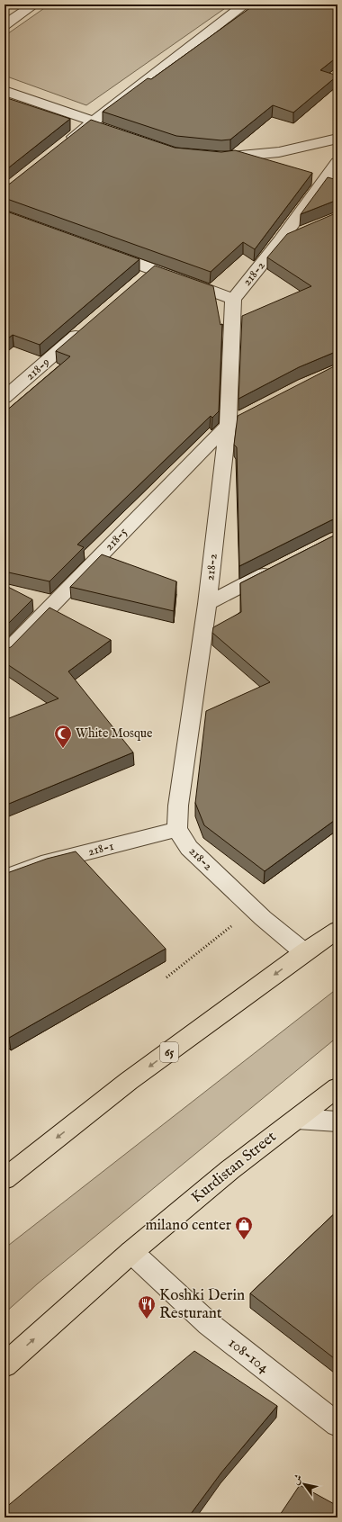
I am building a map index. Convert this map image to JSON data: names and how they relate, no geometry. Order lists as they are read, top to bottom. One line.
{"streets":{"highway":["65","Kurdistan Street"],"street":["218-2","218-9","218-5","218-1","108-104"]},"crossings":[["218-2","218-5"],["218-2","218-1"],["218-2","65"],["Kurdistan Street","108-104"]],"one_way":["Kurdistan Street"],"places":{"mosque":["White Mosque"],"shop":["milano center"],"restaurant":["Koshki Derin Resturant"]},"north":"top left"}
